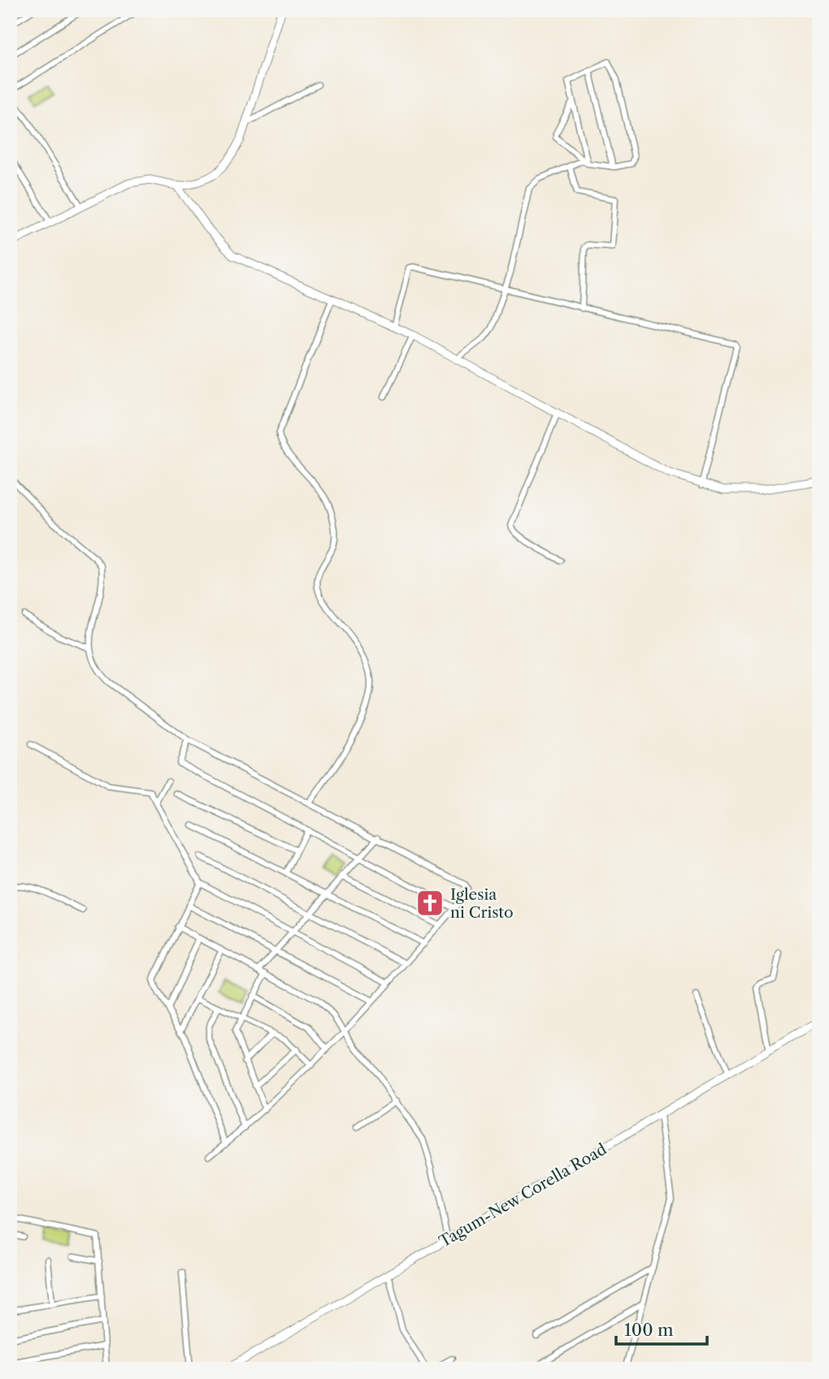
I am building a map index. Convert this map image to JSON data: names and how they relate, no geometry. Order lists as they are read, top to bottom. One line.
{"streets":{"street":["Tagum-New Corella Road"]},"places":{"church":["Iglesia ni Cristo"]},"scale_bar":"100 m"}
